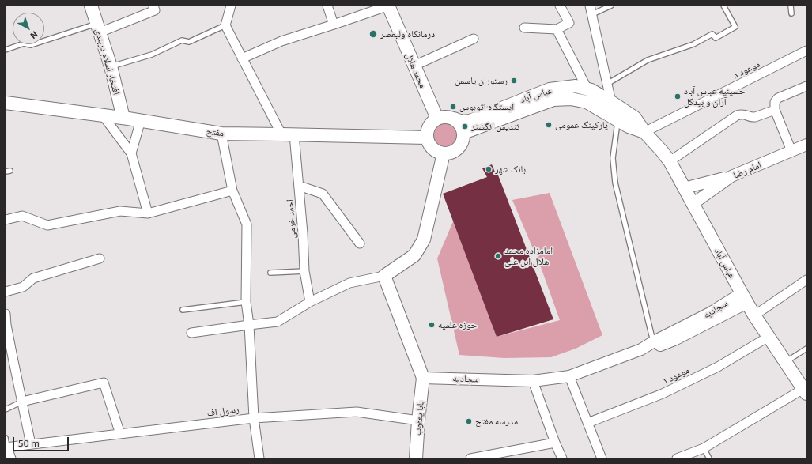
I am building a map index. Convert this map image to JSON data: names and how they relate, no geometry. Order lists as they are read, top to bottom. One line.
{"streets":{"main road":["افتخار اسلام دربندی","محمد هلال","عباس آباد","مفتح","بابا یعقوب"],"street":["موعود ۸","امام رضا","احمد خرمی","سجادیه","موعود ۱","رسول اف"]},"crossings":[["افتخار اسلام دربندی","مفتح"],["موعود ۸","عباس آباد"],["محمد هلال","عباس آباد"],["محمد هلال","مفتح"],["عباس آباد","مفتح"],["عباس آباد","امام رضا"],["عباس آباد","سجادیه"],["عباس آباد","موعود ۱"],["مفتح","احمد خرمی"],["سجادیه","بابا یعقوب"],["رسول اف","بابا یعقوب"]],"places":["درمانگاه ولیعصر","رستوران یاسمن","حسینیه عباس آباد آران و بیدگل","ایستگاه اتوبوس","پارکینگ عمومی","تندیس انگشتر","بانک شهر","امامزاده محمد هلال ابن علی","حوزه علمیه","مدرسه مفتح"],"scale_bar":"50 m","north":"bottom right"}
